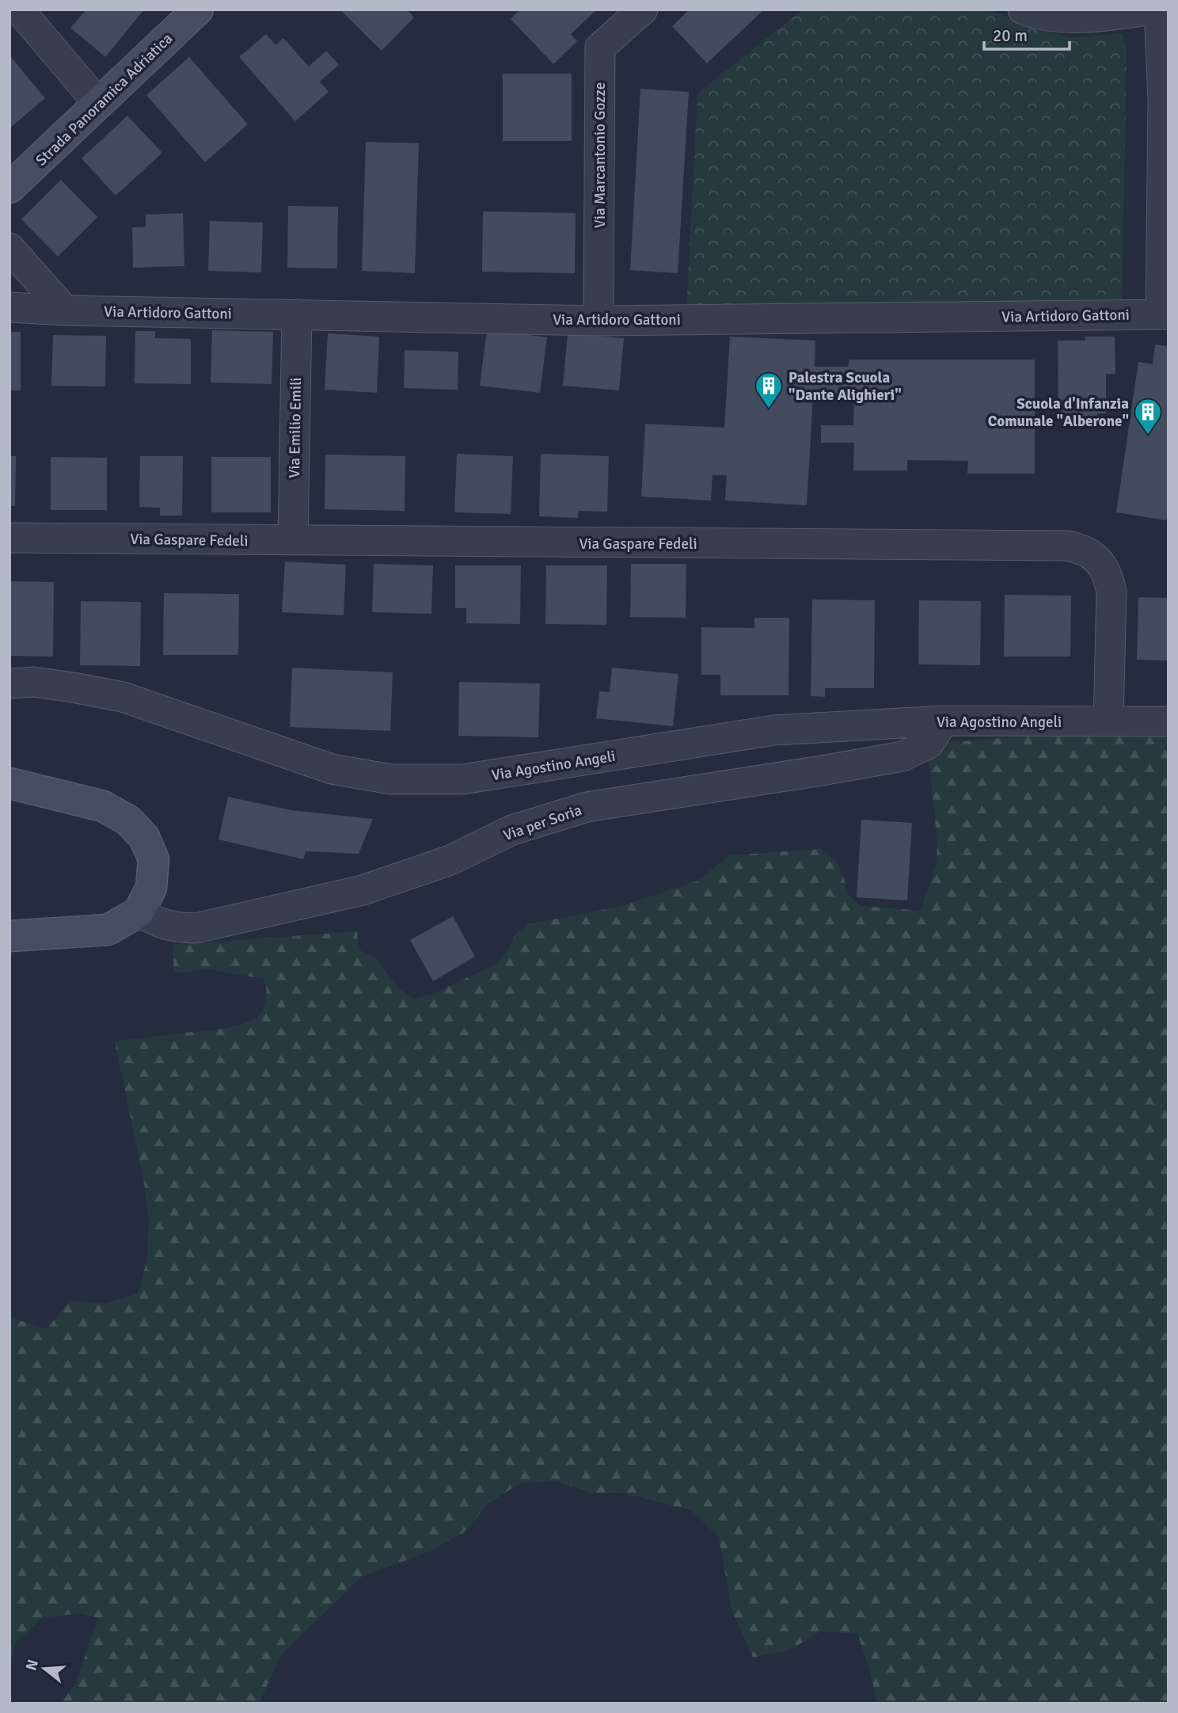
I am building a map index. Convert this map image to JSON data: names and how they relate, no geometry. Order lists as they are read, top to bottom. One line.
{"streets":{"street":["Strada Panoramica Adriatica","Via Marcantonio Gozze","Via Artidoro Gattoni","Via Emilio Emili","Via Gaspare Fedeli","Via Agostino Angeli","Via per Soria"]},"crossings":[["Via Marcantonio Gozze","Via Artidoro Gattoni"],["Via Artidoro Gattoni","Via Emilio Emili"],["Via Emilio Emili","Via Gaspare Fedeli"],["Via Gaspare Fedeli","Via Agostino Angeli"],["Via Agostino Angeli","Via per Soria"]],"places":{"building":["Palestra Scuola \"Dante Alighieri\"","Scuola d'Infanzia Comunale \"Alberone\""]},"scale_bar":"20 m","north":"left"}
